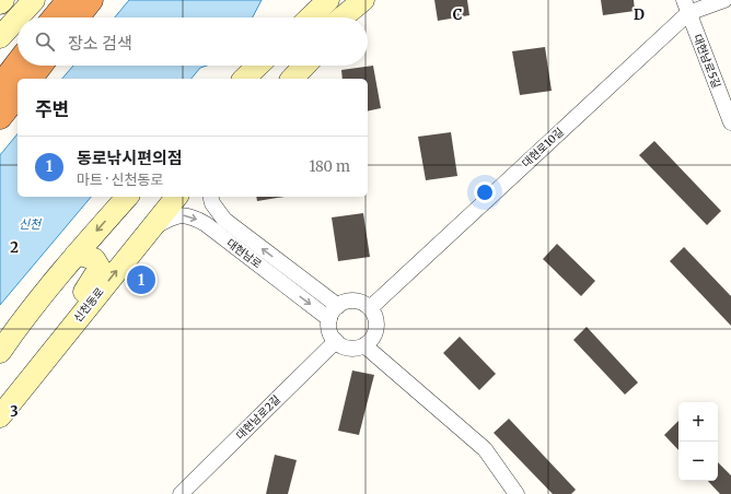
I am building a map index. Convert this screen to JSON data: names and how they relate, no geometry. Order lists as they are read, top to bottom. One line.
{"streets":{"main road":["신천동로"],"street":["대현남로5길","대현로10길","대현남로","대현남로2길"]},"crossings":[["대현남로5길","대현로10길"],["대현로10길","대현남로"],["대현로10길","대현남로2길"],["대현남로","신천동로"],["대현남로","대현남로2길"]],"water":["신천"],"page":{"search":"장소 검색","heading":"주변","list":[{"mark":"1","name":"동로낚시편의점","note":"마트 · 신천동로","value":"180 m"}],"pins":"1","map_buttons":["+","−"]},"grid":{"columns":["C","D"],"rows":["2","3"]}}
